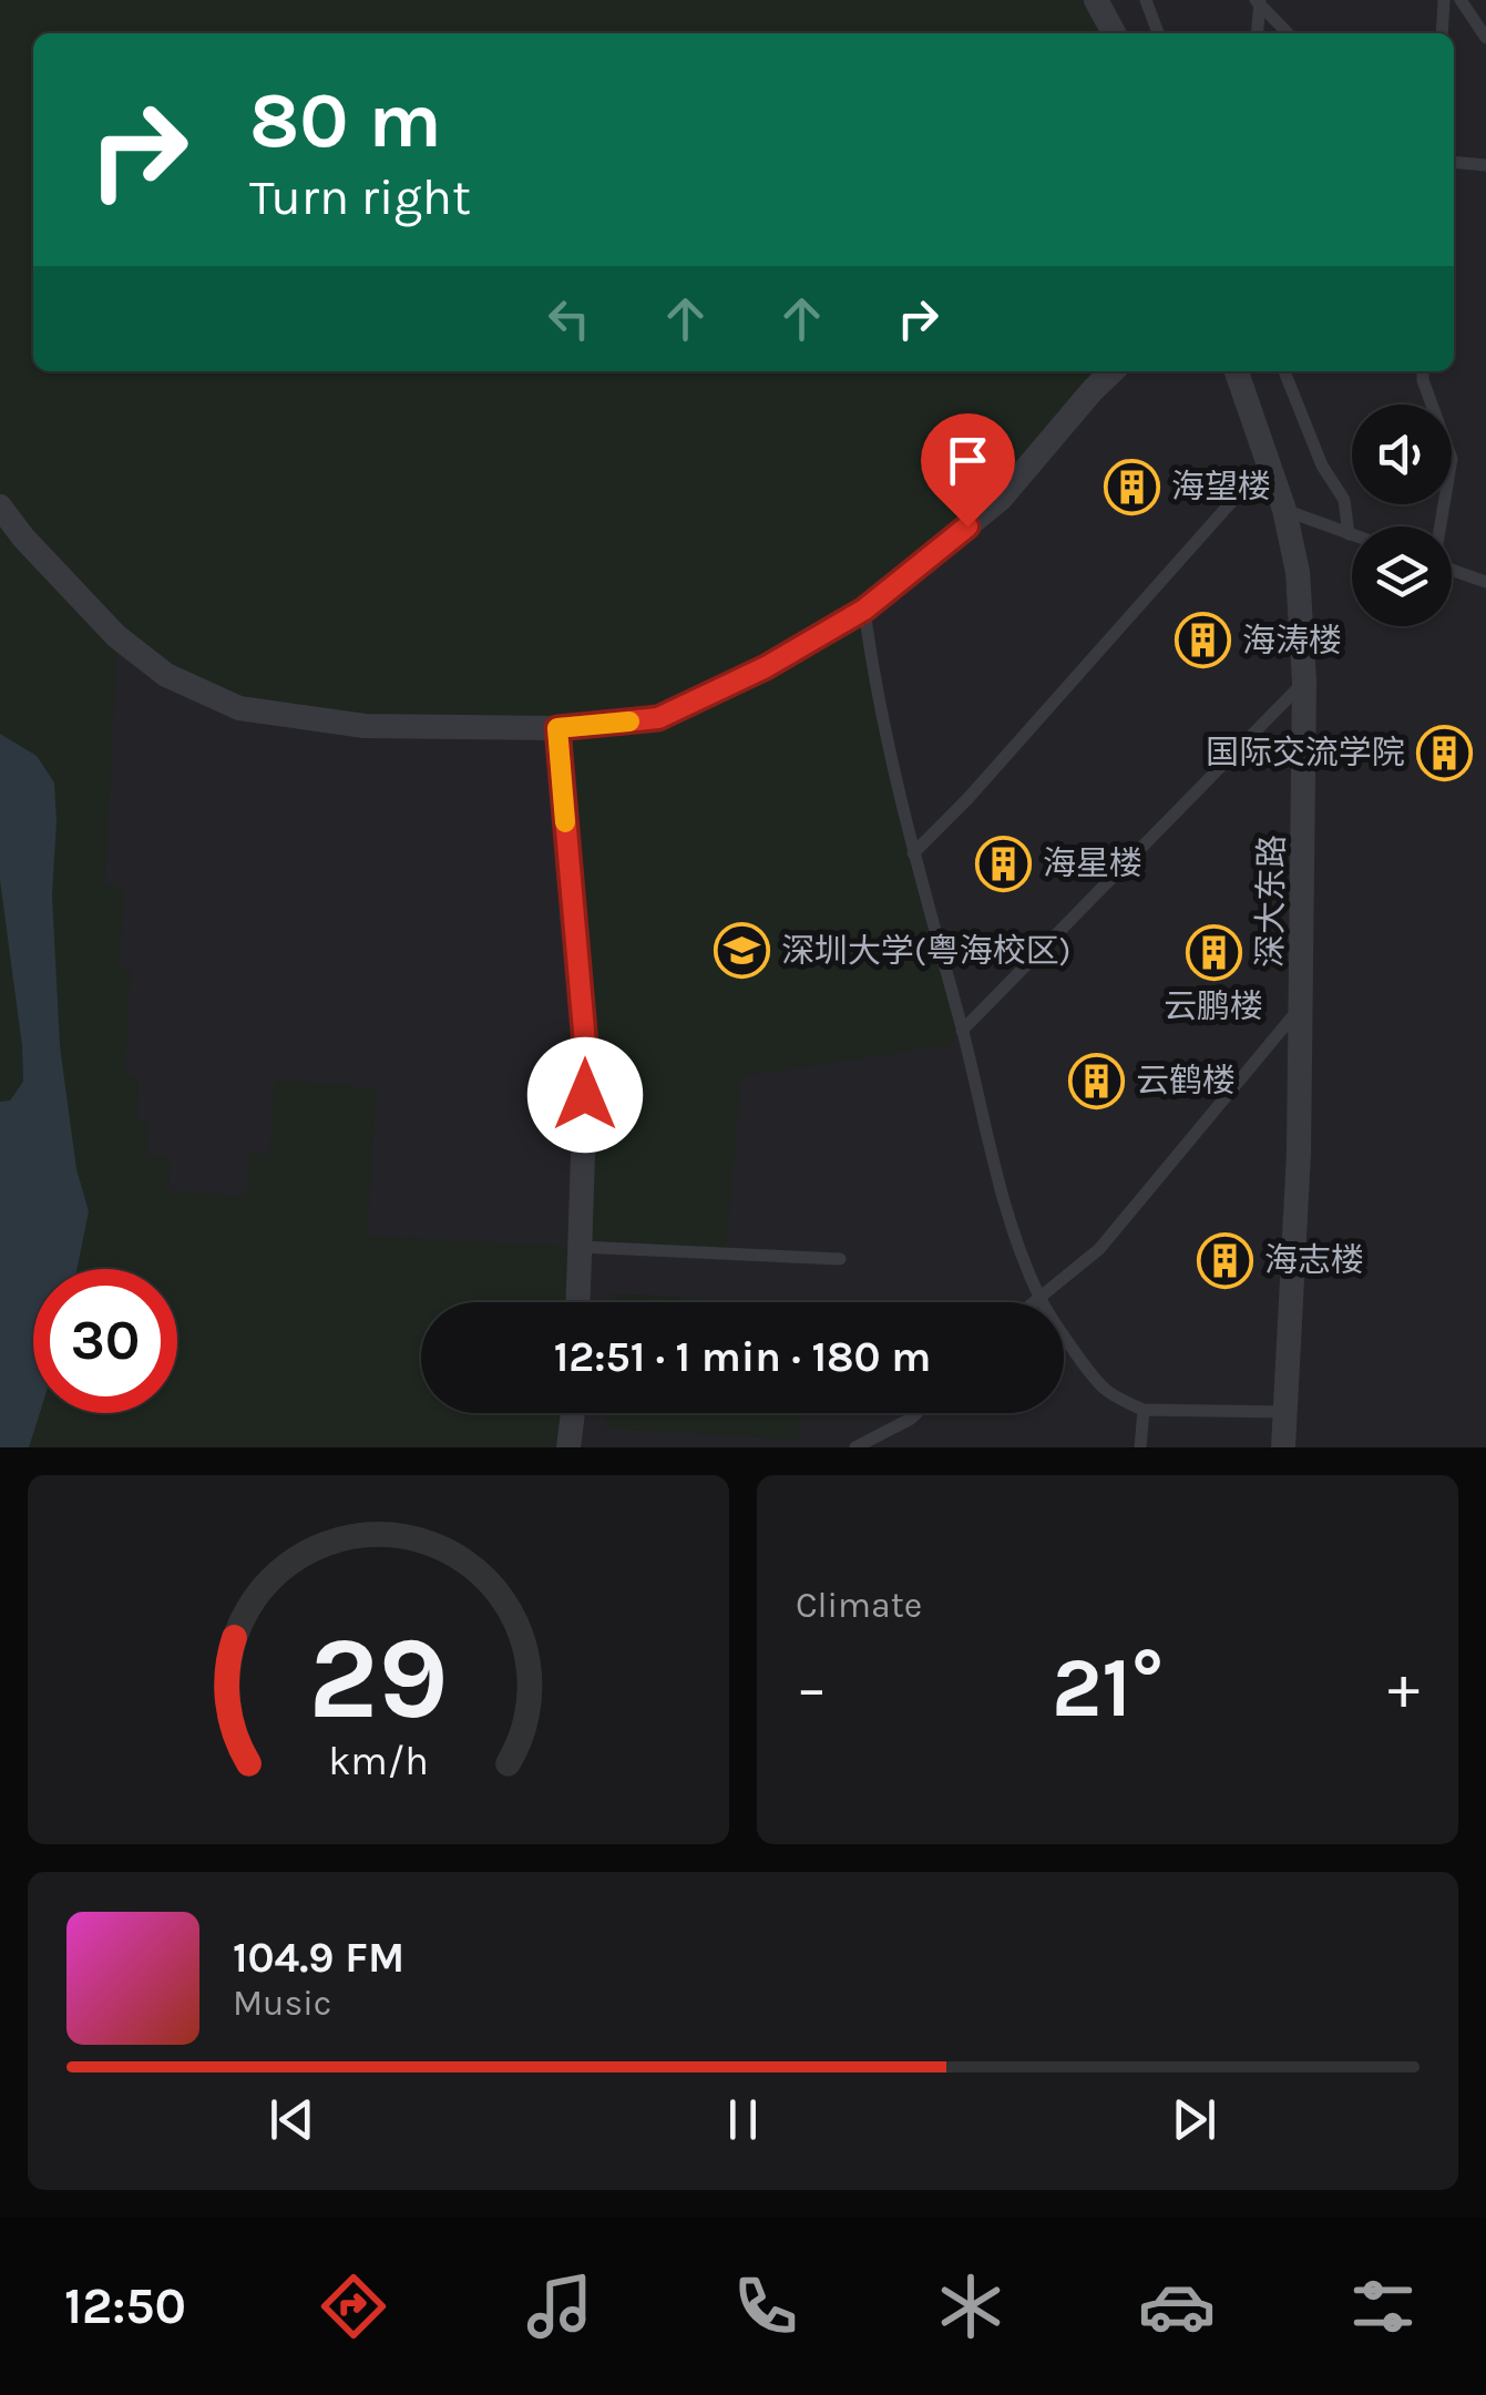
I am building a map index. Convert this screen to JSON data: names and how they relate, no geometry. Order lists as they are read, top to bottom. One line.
{"streets":{"street":["深大东路"]},"places":{"building":["海望楼","海涛楼","国际交流学院","海星楼","云鹏楼","云鹤楼","海志楼"],"school or university":["深圳大学(粤海校区)"]},"page":{"turn":["80 m","Turn right"],"limit":"30","trip":"12:51 · 1 min · 180 m","tile":"Climate","heat":["−","21°","+"],"song":["104.9 FM","Music"],"tabs":"12:50","gauge":["29","km/h"]}}
